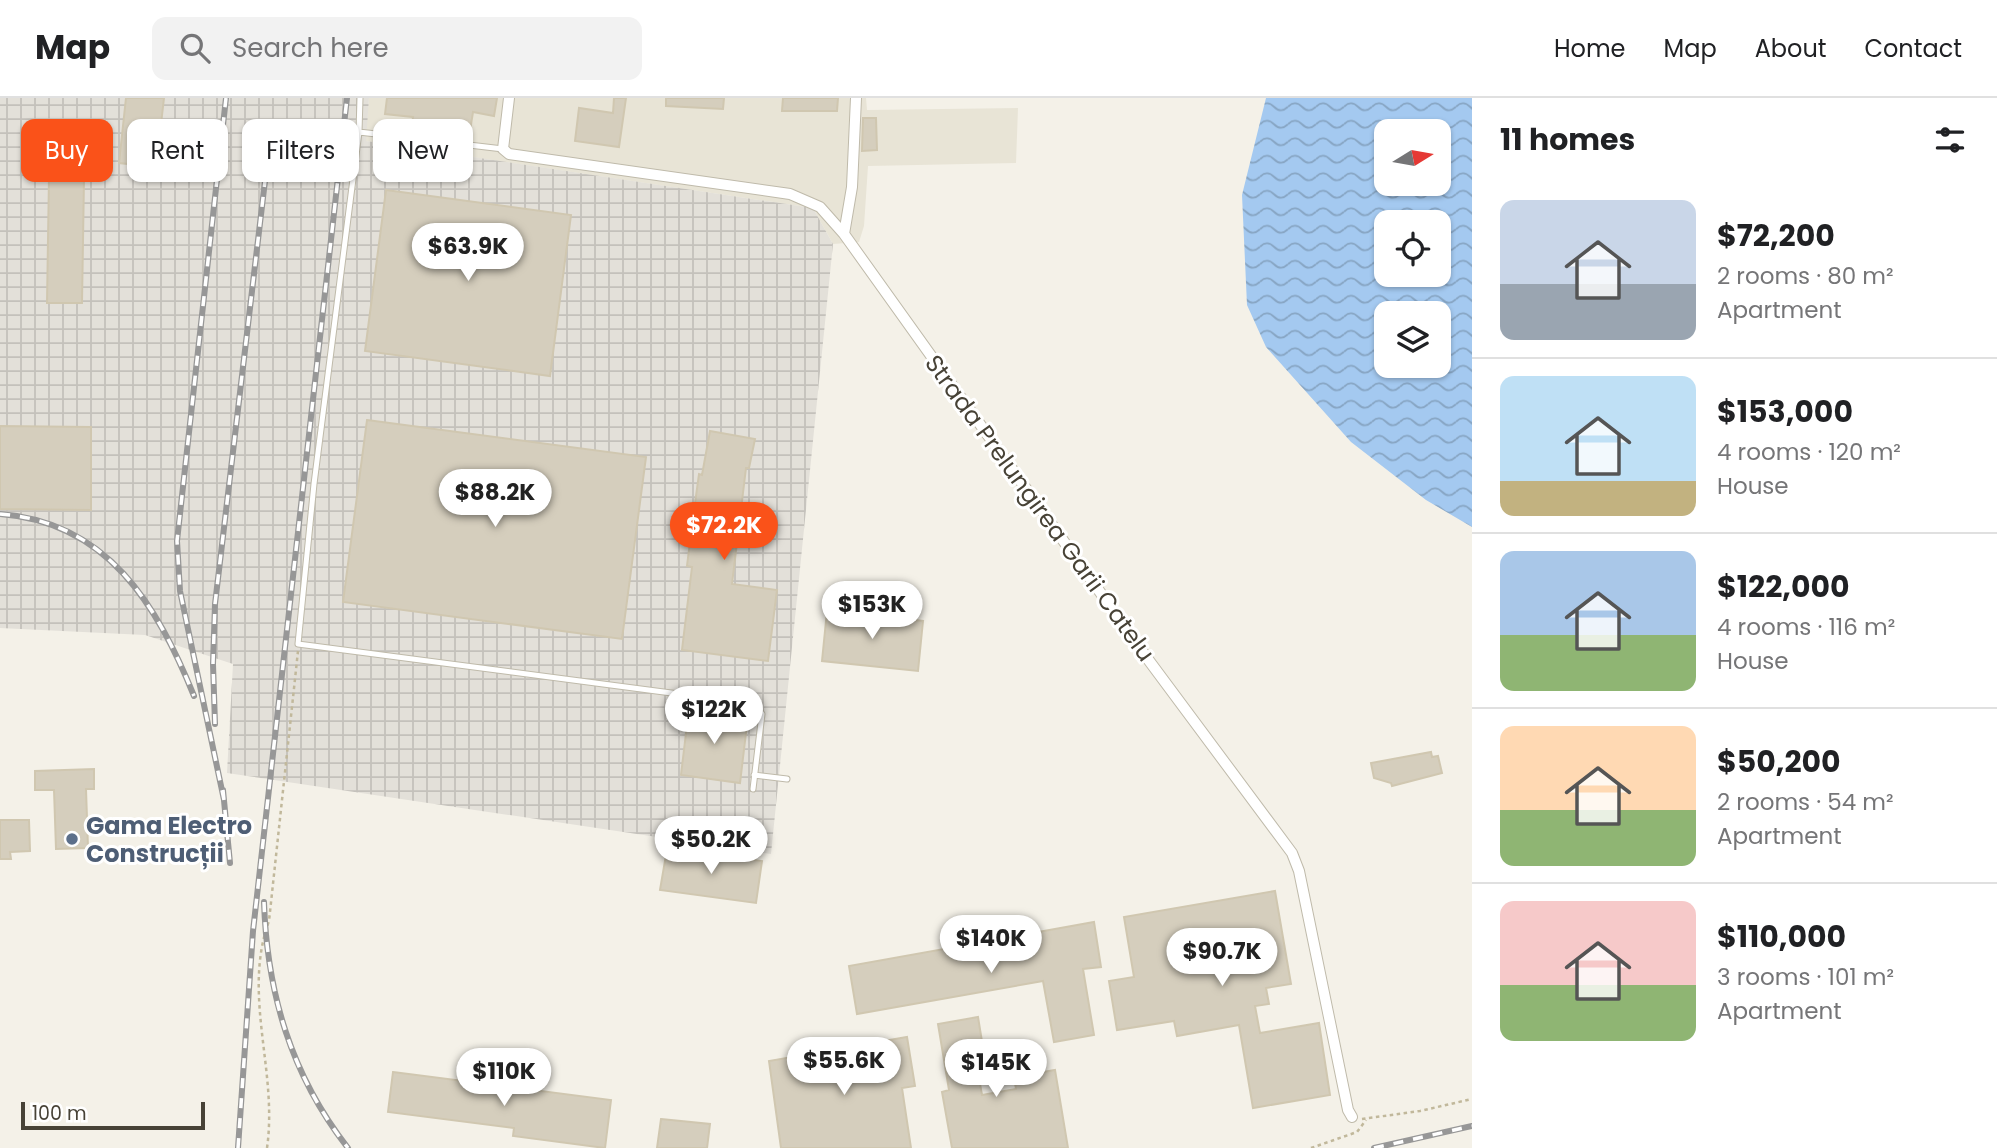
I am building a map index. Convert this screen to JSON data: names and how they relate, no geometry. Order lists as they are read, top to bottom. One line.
{"streets":{"street":["Strada Prelungirea Garii Catelu"]},"places":["Gama Electro Construcții"],"scale_bar":"100 m","north":"right","page":{"header":"Map","search":"Search here","nav":["Home","Map","About","Contact"],"heading":"11 homes","chip":["Buy","Rent","Filters","New"],"list":[{"name":"$72,200","note":"2 rooms · 80 m² · Apartment"},{"name":"$153,000","note":"4 rooms · 120 m² · House"},{"name":"$122,000","note":"4 rooms · 116 m² · House"},{"name":"$50,200","note":"2 rooms · 54 m² · Apartment"},{"name":"$110,000","note":"3 rooms · 101 m² · Apartment"}],"price":["$63.9K","$88.2K","$72.2K","$153K","$122K","$50.2K","$140K","$90.7K","$55.6K","$145K","$110K"],"scale":"100 m"}}
